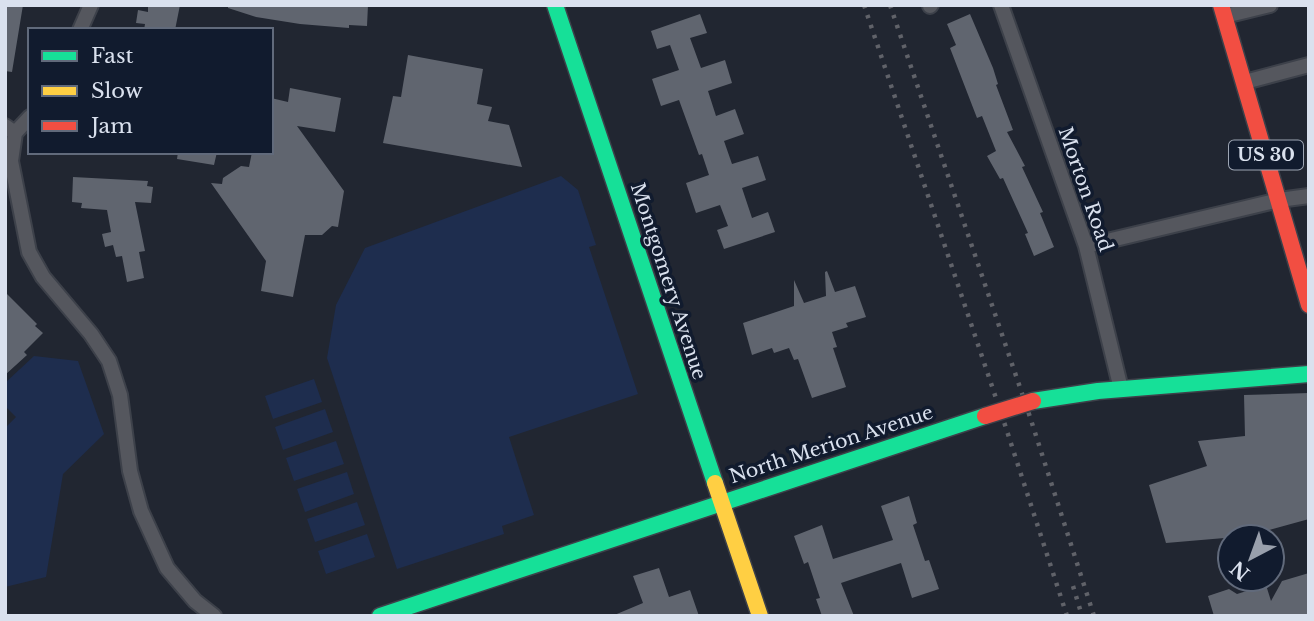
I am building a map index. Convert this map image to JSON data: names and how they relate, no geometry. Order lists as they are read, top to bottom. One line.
{"streets":{"main road":["US 30","Montgomery Avenue","North Merion Avenue"],"street":["Morton Road"]},"crossings":[["Morton Road","North Merion Avenue"],["Montgomery Avenue","North Merion Avenue"]],"legend":["Fast","Slow","Jam"],"north":"bottom left"}
